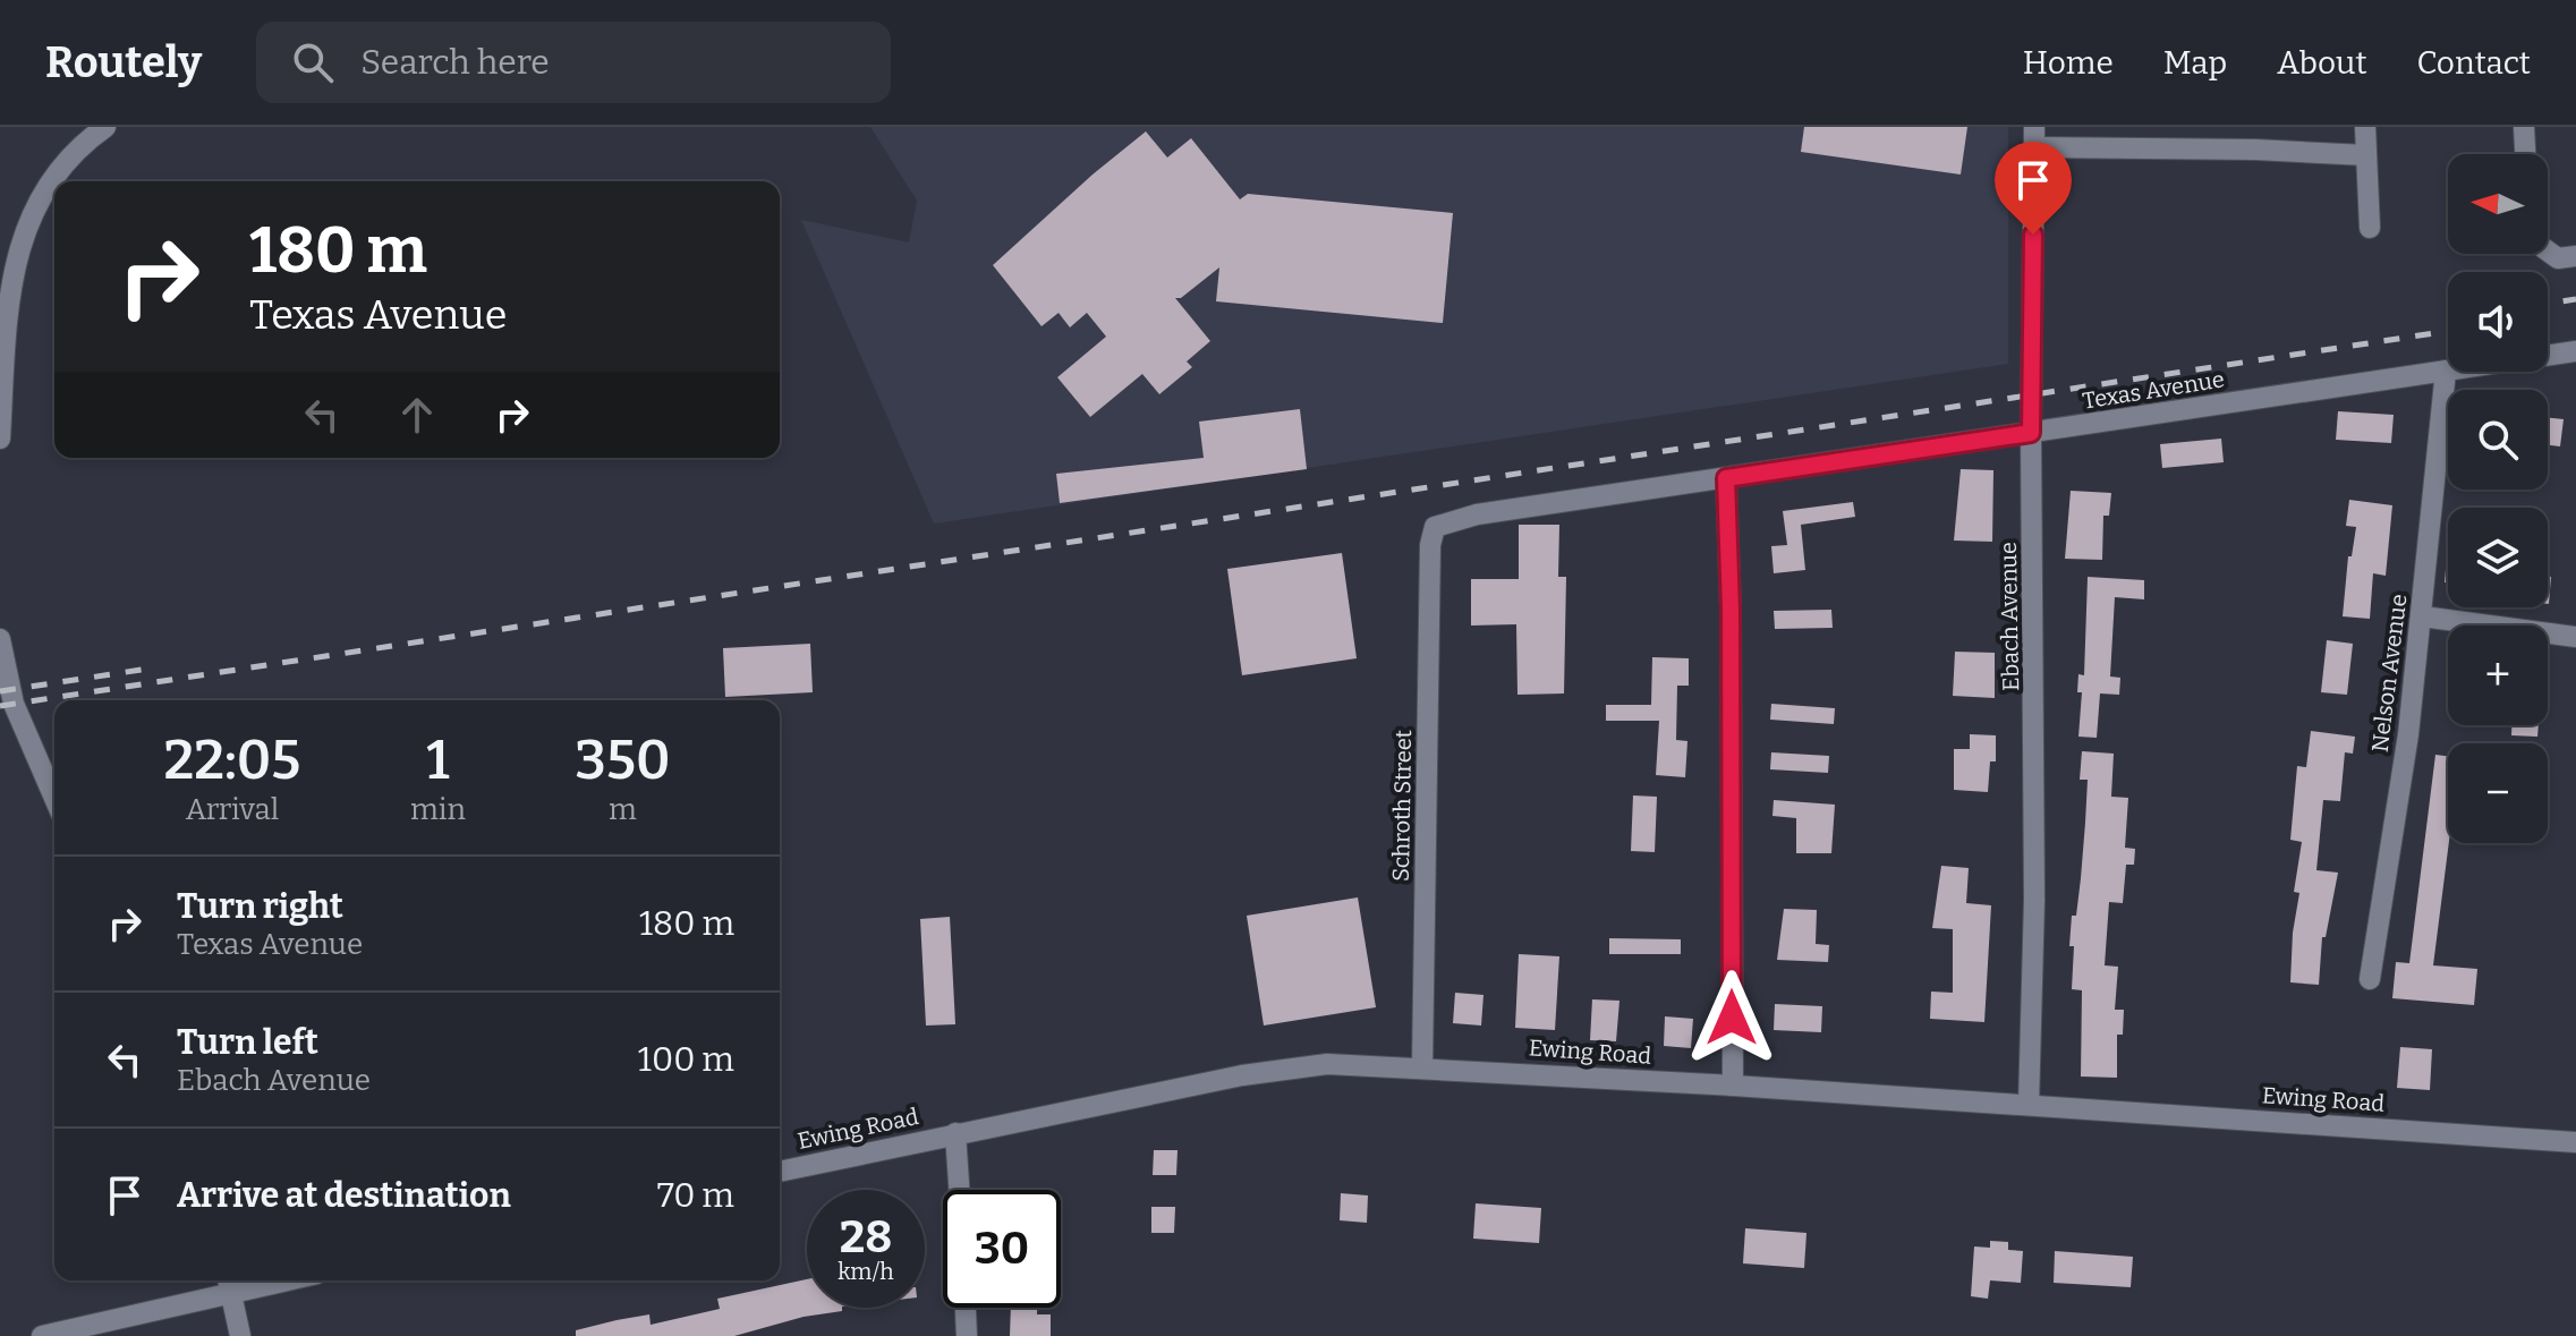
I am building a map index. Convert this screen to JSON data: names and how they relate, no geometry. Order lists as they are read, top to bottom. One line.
{"streets":{"street":["Texas Avenue","Ebach Avenue","Nelson Avenue","Schroth Street","Ewing Road"]},"crossings":[["Texas Avenue","Ebach Avenue"],["Texas Avenue","Nelson Avenue"],["Texas Avenue","Schroth Street"],["Ebach Avenue","Ewing Road"],["Schroth Street","Ewing Road"]],"north":"left","page":{"header":"Routely","search":"Search here","nav":["Home","Map","About","Contact"],"map_buttons":["+","−"],"turn":["180 m","Texas Avenue"],"eta":["22:05","Arrival","1","min","350","m"],"list":[{"name":"Turn right","note":"Texas Avenue","value":"180 m"},{"name":"Turn left","note":"Ebach Avenue","value":"100 m"},{"name":"Arrive at destination","value":"70 m"}],"speed":"28 km/h","limit":"30"}}
